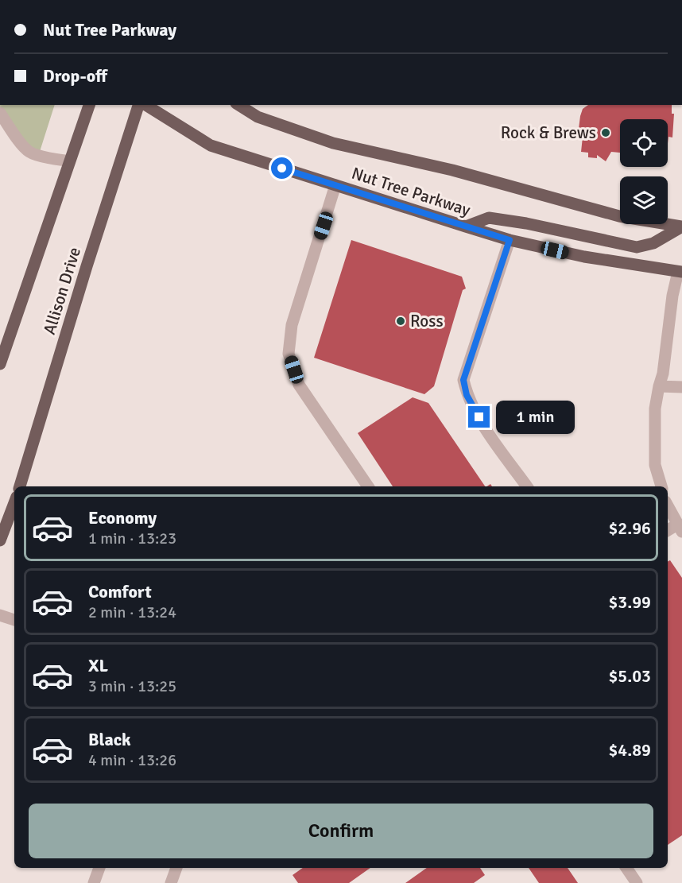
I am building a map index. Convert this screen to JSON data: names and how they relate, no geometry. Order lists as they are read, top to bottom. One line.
{"streets":{"main road":["Nut Tree Parkway","Allison Drive"]},"places":["Rock & Brews","Ross"],"page":{"banner":["Nut Tree Parkway","Drop-off"],"bubble":"1 min","list":[{"name":"Economy","note":"1 min · 13:23","value":"$2.96"},{"name":"Comfort","note":"2 min · 13:24","value":"$3.99"},{"name":"XL","note":"3 min · 13:25","value":"$5.03"},{"name":"Black","note":"4 min · 13:26","value":"$4.89"}],"buttons":"Confirm"}}
